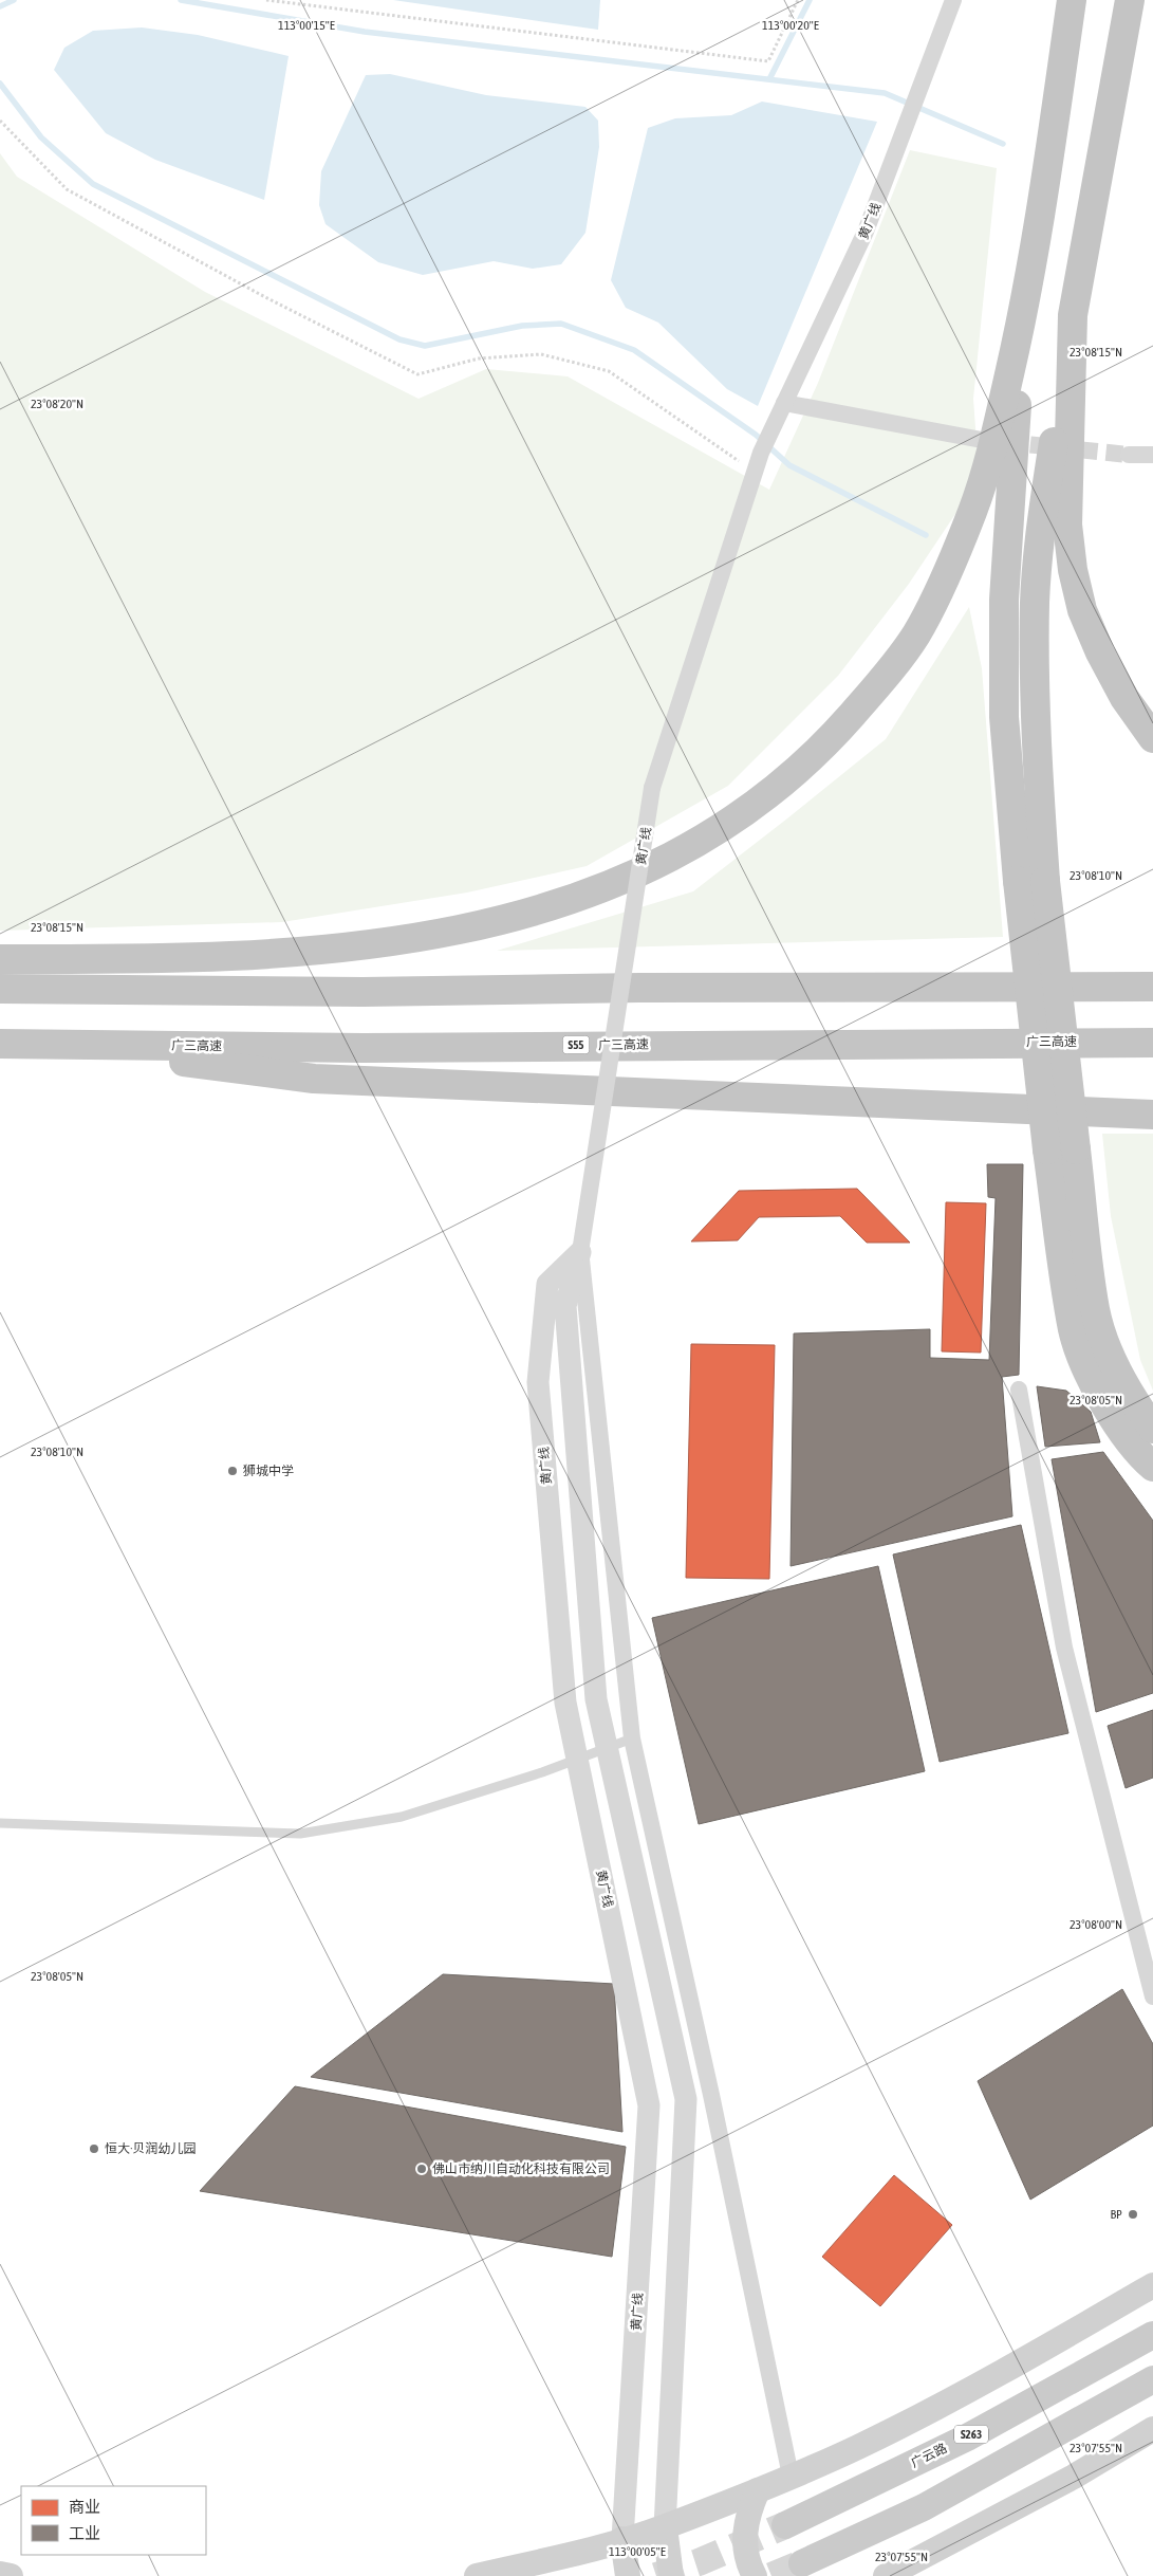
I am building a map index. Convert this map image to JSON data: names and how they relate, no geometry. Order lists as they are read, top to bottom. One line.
{"streets":{"highway":["广三高速","S55"],"main road":["S263","广云路"],"street":["黄广线"]},"places":["狮城中学","恒大·贝润幼儿园","佛山市纳川自动化科技有限公司","BP"],"legend":["商业","工业"],"coordinates":["113°00'15\"E","113°00'20\"E","23°08'15\"N","23°08'20\"N","23°08'10\"N","23°08'05\"N","23°08'00\"N","23°07'55\"N","113°00'05\"E"]}
